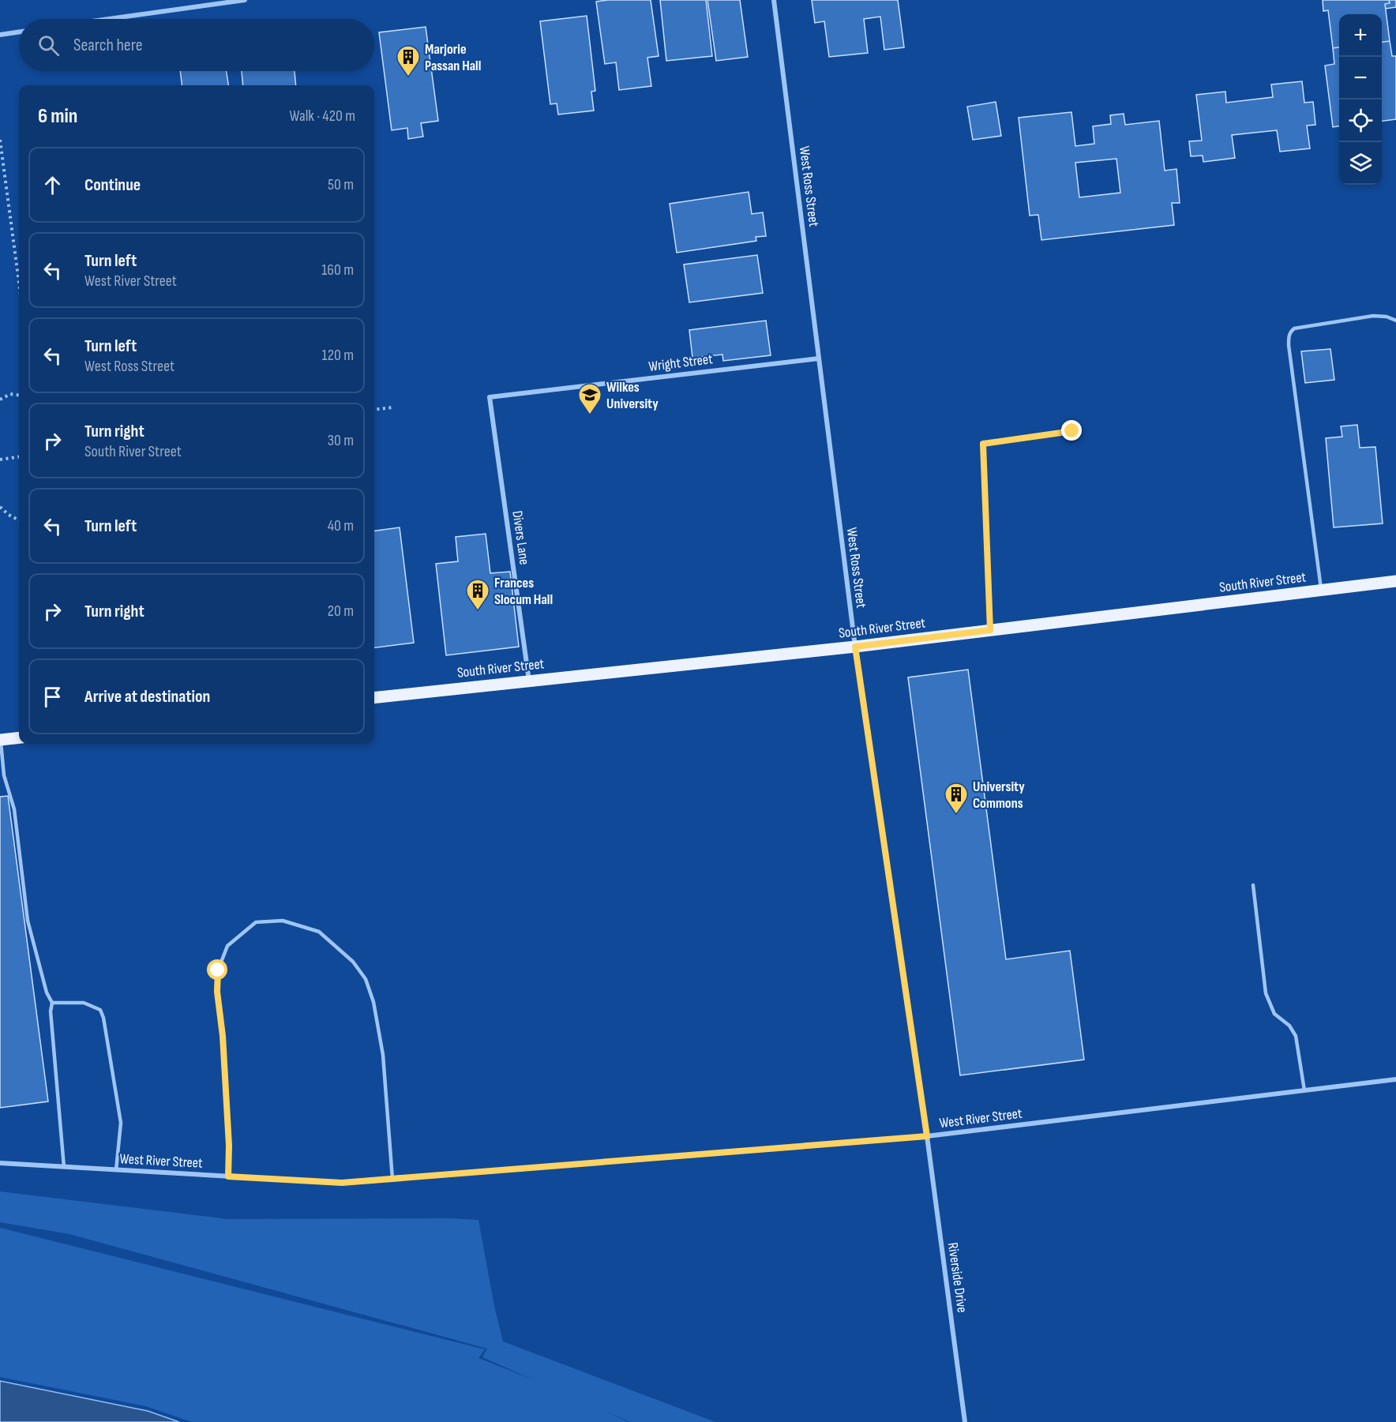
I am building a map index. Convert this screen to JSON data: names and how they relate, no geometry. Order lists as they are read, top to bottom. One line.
{"streets":{"main road":["South River Street"],"street":["West Ross Street","Wright Street","Divers Lane","West River Street","Riverside Drive"]},"crossings":[["West Ross Street","Wright Street"],["West Ross Street","South River Street"],["West Ross Street","West River Street"],["West Ross Street","Riverside Drive"],["Wright Street","Divers Lane"],["Divers Lane","South River Street"],["West River Street","Riverside Drive"]],"places":{"building":["Marjorie Passan Hall","Frances Slocum Hall","University Commons"],"school or university":["Wilkes University"]},"page":{"map_buttons":["+","−"],"search":"Search here","heading":["6 min","Walk · 420 m"],"list":[["Continue","50 m"],["Turn left","West River Street","160 m"],["Turn left","West Ross Street","120 m"],["Turn right","South River Street","30 m"],["Turn left","40 m"],["Turn right","20 m"],"Arrive at destination"]}}
